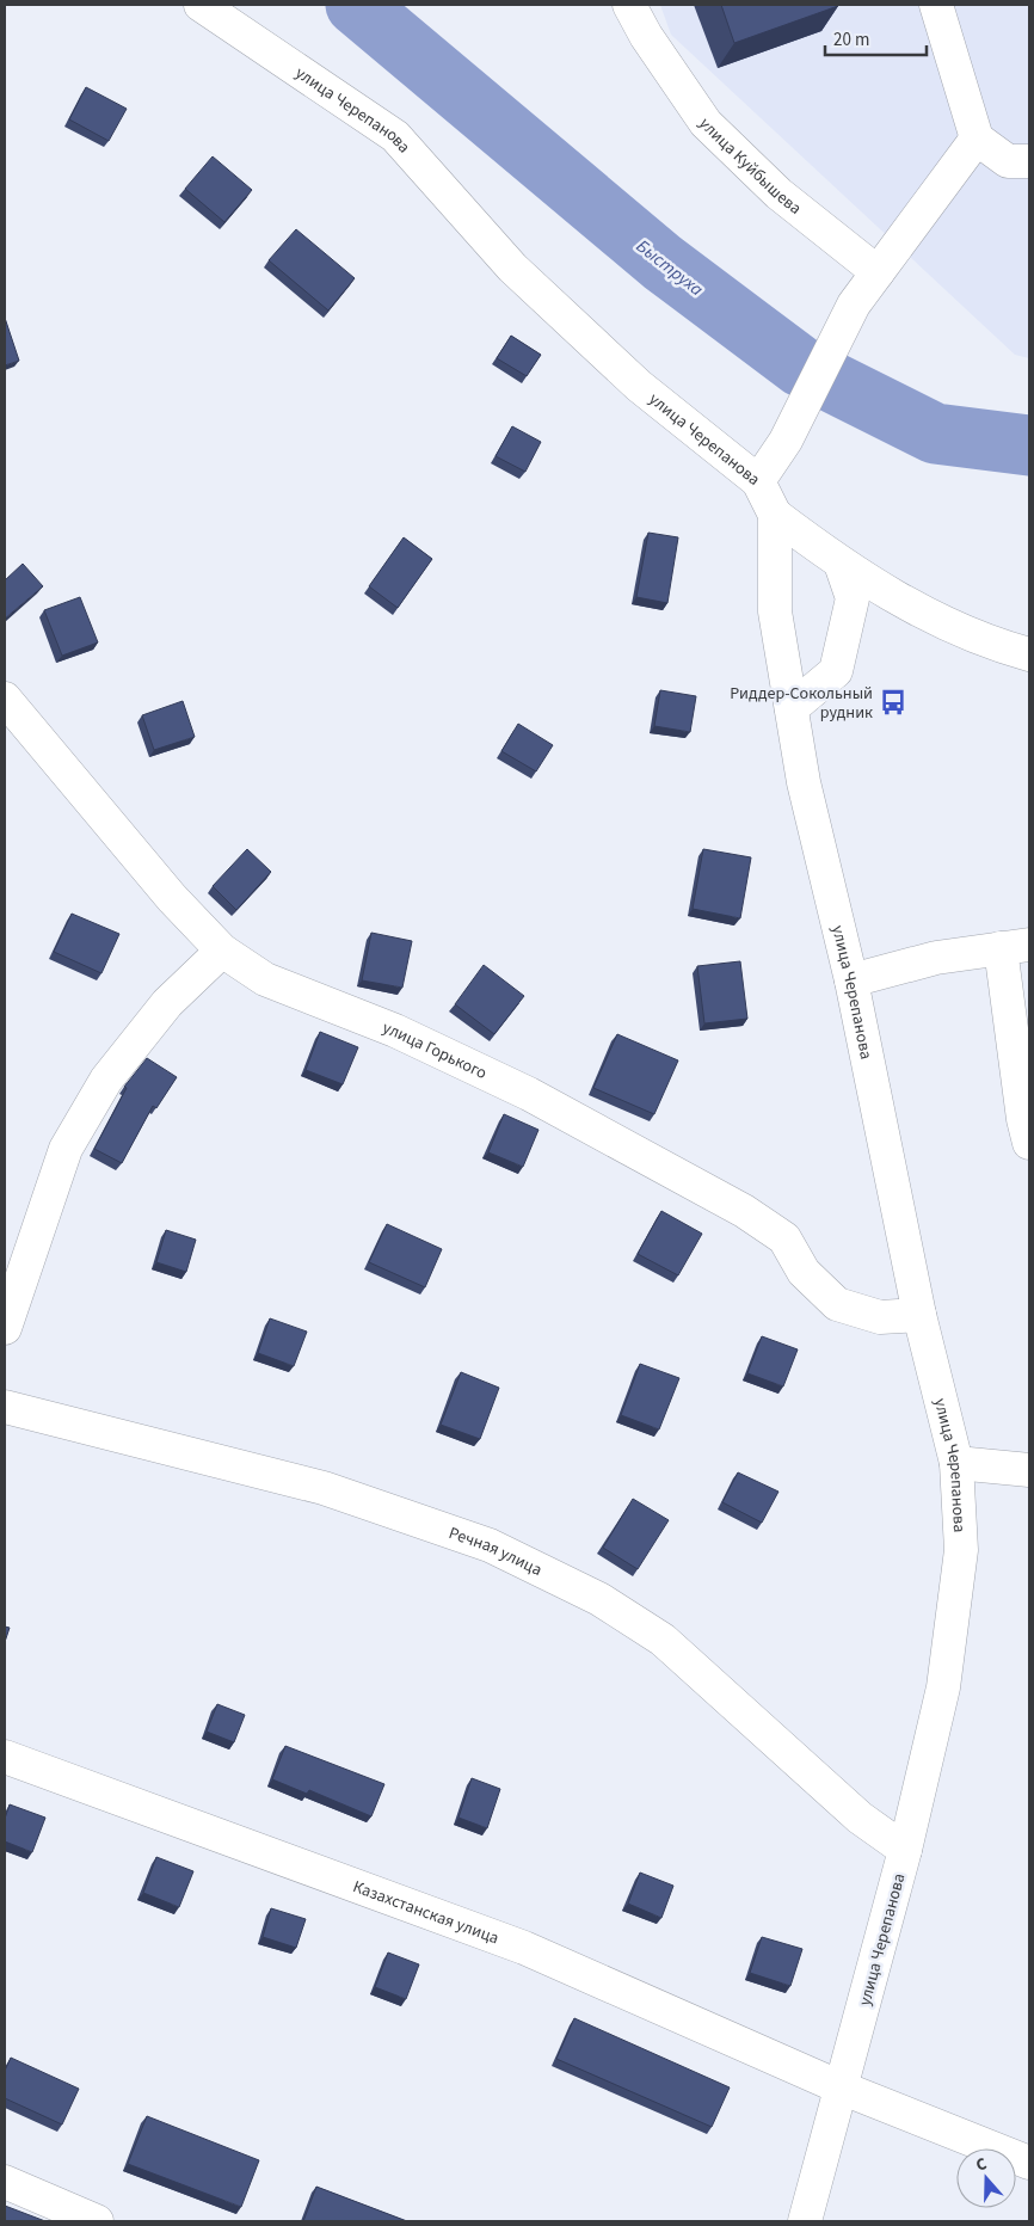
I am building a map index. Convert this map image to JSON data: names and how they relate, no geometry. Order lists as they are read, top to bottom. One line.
{"streets":{"street":["улица Черепанова","улица Куйбышева","улица Горького","Речная улица","Казахстанская улица"]},"crossings":[["улица Черепанова","улица Горького"],["улица Черепанова","Речная улица"],["улица Черепанова","Казахстанская улица"]],"water":["Быструха"],"places":{"bus stop":["Риддер-Сокольный рудник"]},"scale_bar":"20 m","north":"top"}
